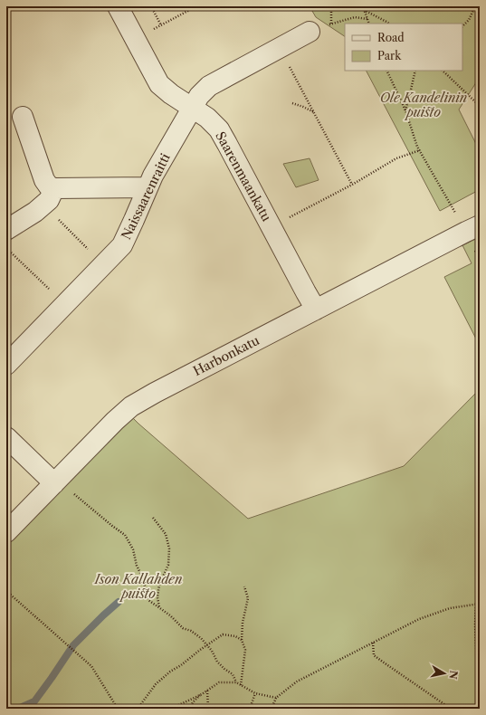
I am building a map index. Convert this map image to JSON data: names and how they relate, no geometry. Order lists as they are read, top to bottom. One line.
{"streets":{"street":["Saarenmaankatu","Naissaarenraitti","Harbonkatu"]},"crossings":[["Saarenmaankatu","Naissaarenraitti"],["Saarenmaankatu","Harbonkatu"]],"parks":["Ole Kandelinin puisto","Ison Kallahden puisto"],"legend":["Road","Park"],"north":"right"}
